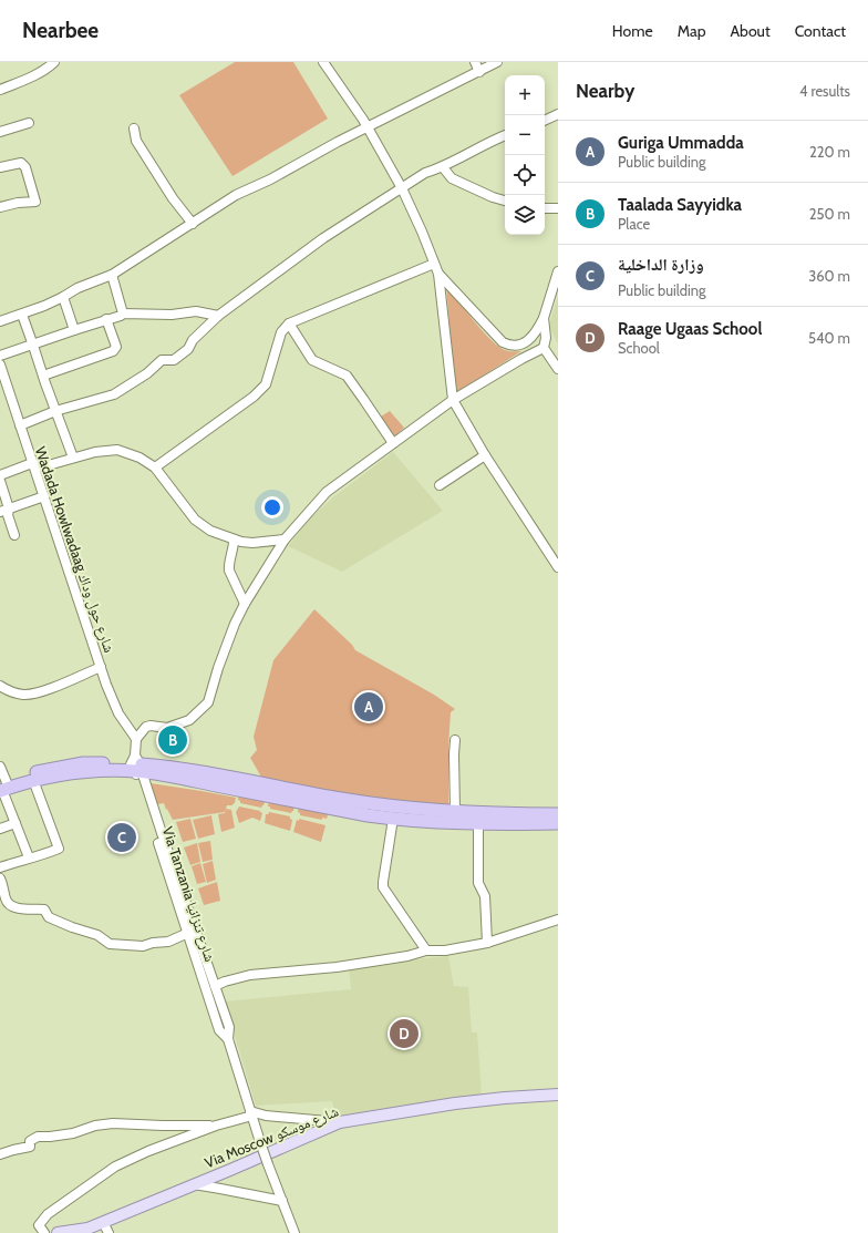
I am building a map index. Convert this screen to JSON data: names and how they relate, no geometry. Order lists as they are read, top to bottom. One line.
{"streets":{"main road":["Via Moscow شارع موسكو"],"street":["Wadada Howlwadaag شارع حول وداك","Via Tanzania شارع تنزانيا"]},"crossings":[["Wadada Howlwadaag شارع حول وداك","Via Tanzania شارع تنزانيا"]],"page":{"header":"Nearbee","nav":["Home","Map","About","Contact"],"heading":["Nearby","4 results"],"map_buttons":["+","−"],"list":[{"mark":"A","name":"Guriga Ummadda","note":"Public building","value":"220 m"},{"mark":"B","name":"Taalada Sayyidka","note":"Place","value":"250 m"},{"mark":"C","name":"وزارة الداخلية","note":"Public building","value":"360 m"},{"mark":"D","name":"Raage Ugaas School","note":"School","value":"540 m"}],"pins":["A","B","C","D"]}}
